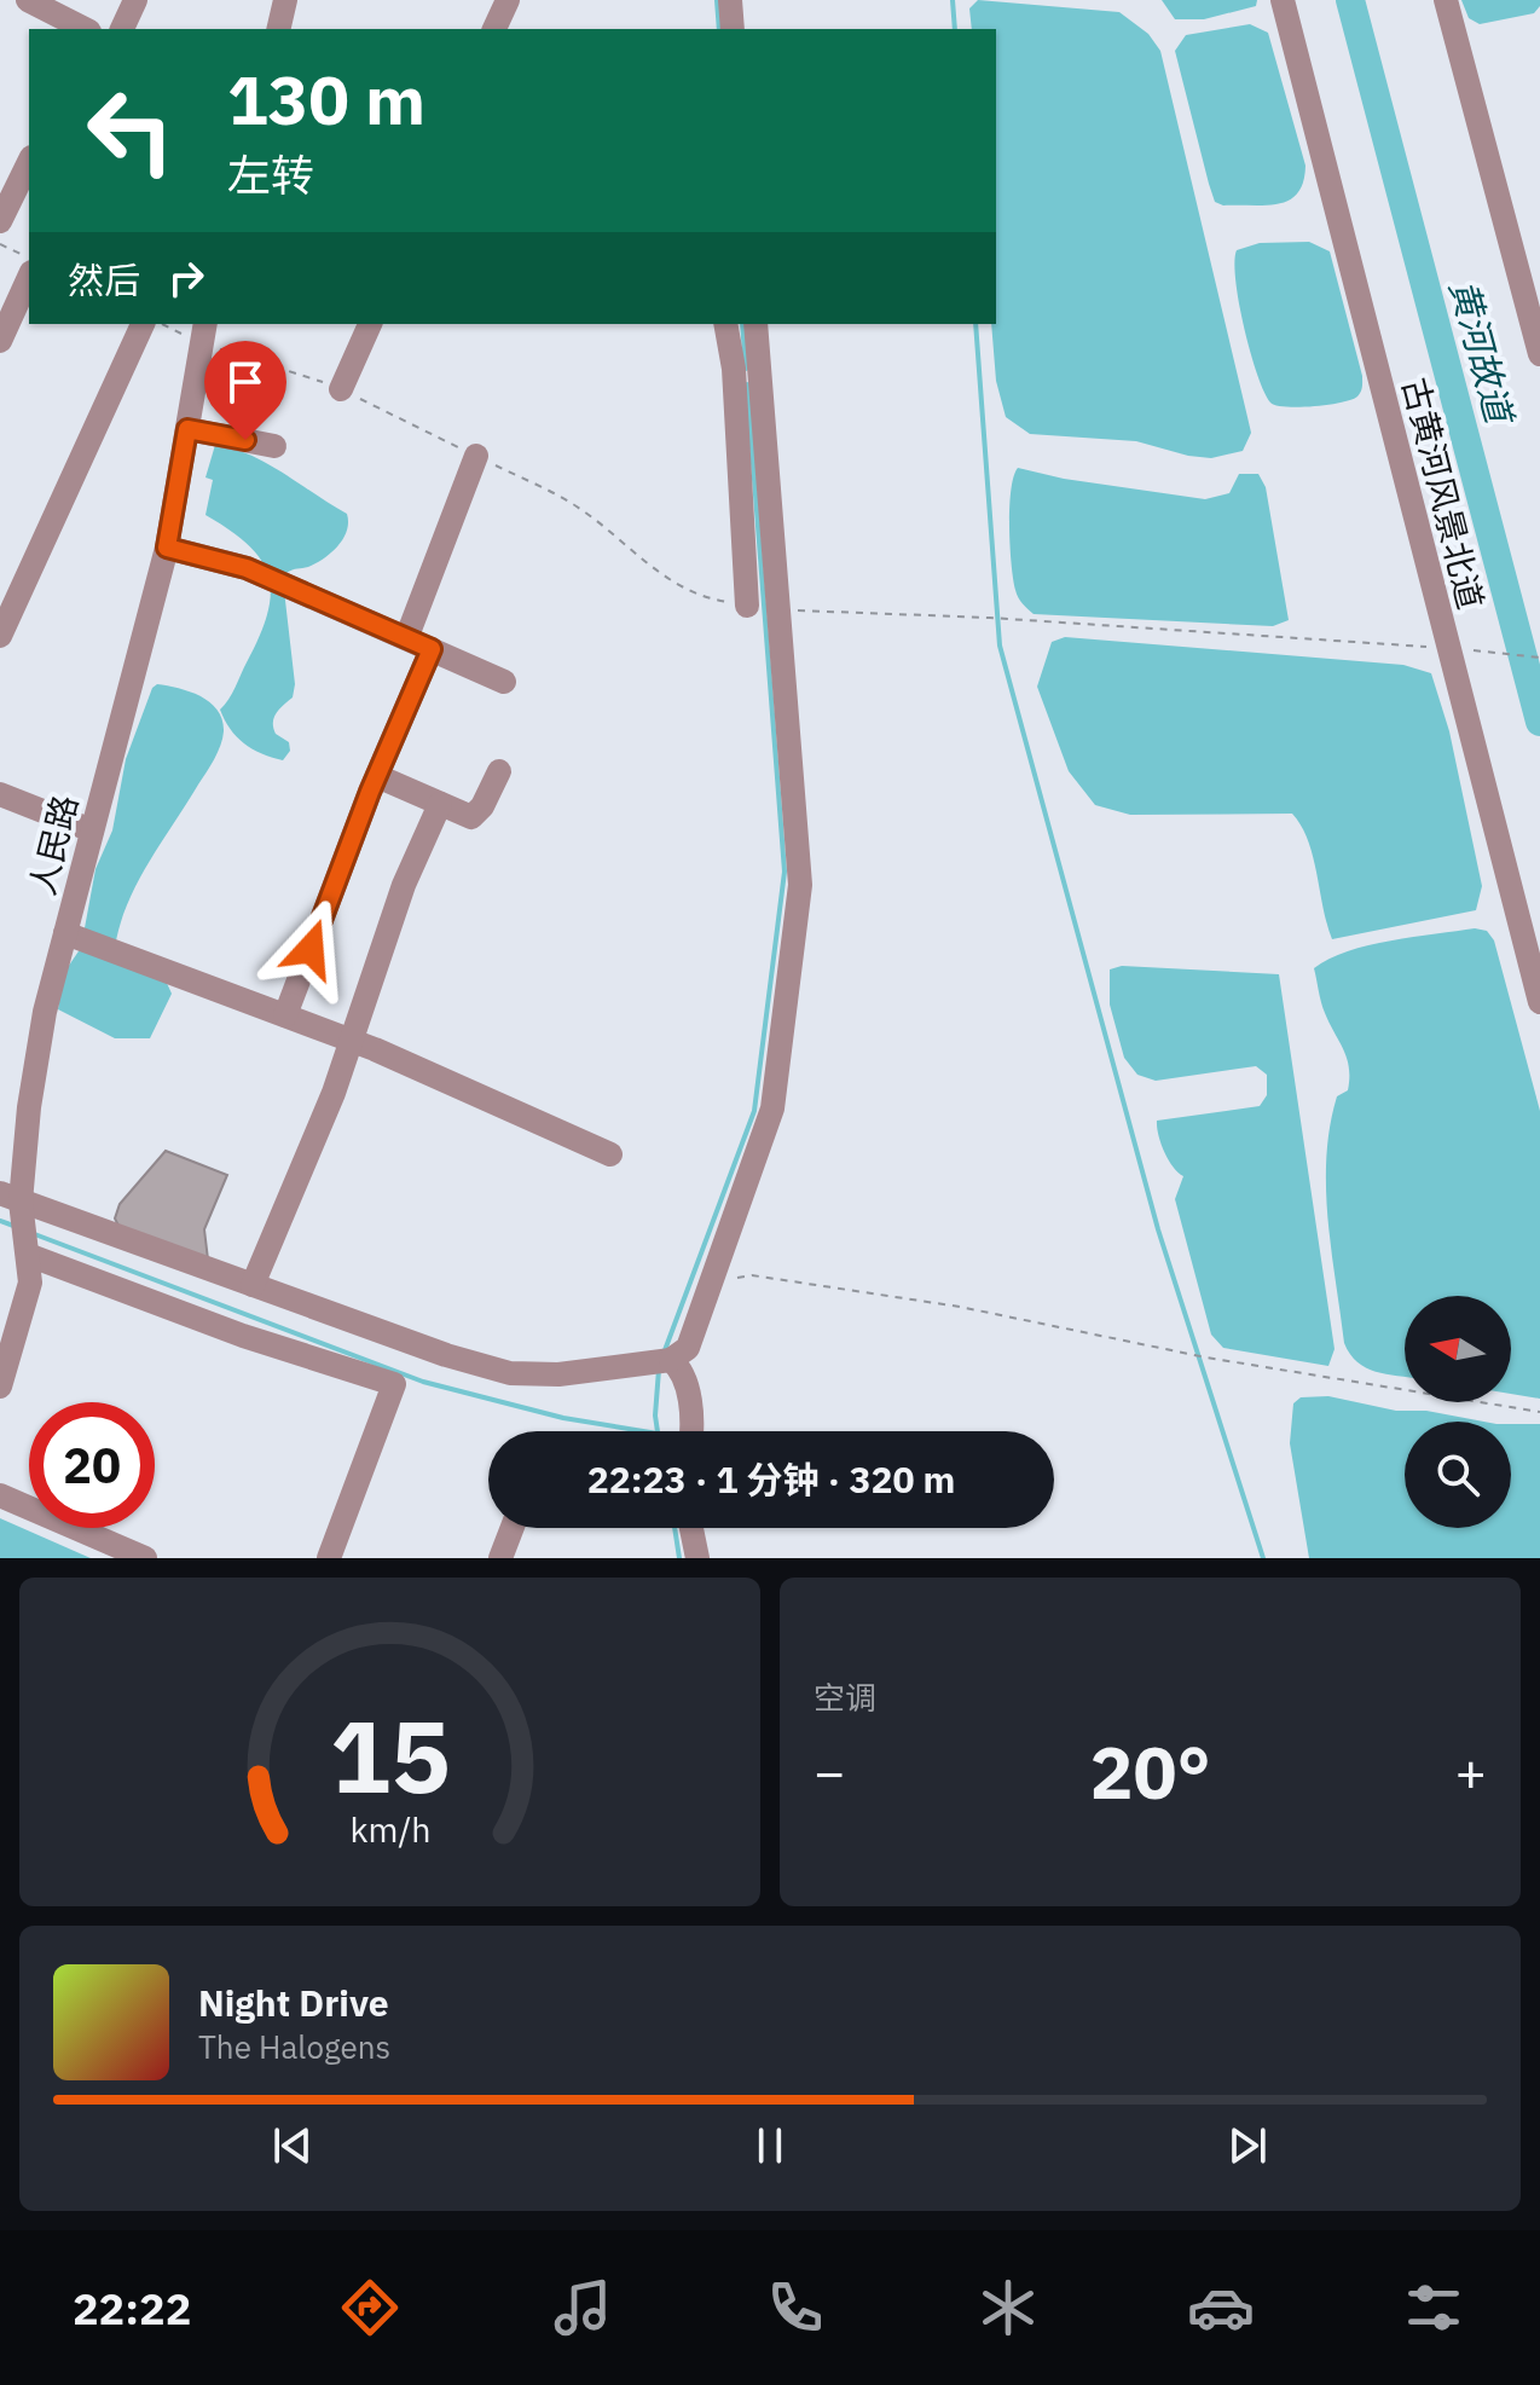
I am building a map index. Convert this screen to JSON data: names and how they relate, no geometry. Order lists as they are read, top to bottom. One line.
{"streets":{"street":["古黄河风景北道","人民路"]},"water":["黄河故道"],"north":"left","page":{"turn":["130 m","左转"],"then":"然后","limit":"20","trip":"22:23 · 1 分钟 · 320 m","tile":"空调","heat":["−","20°","+"],"song":["Night Drive","The Halogens"],"tabs":"22:22","gauge":["15","km/h"]}}
